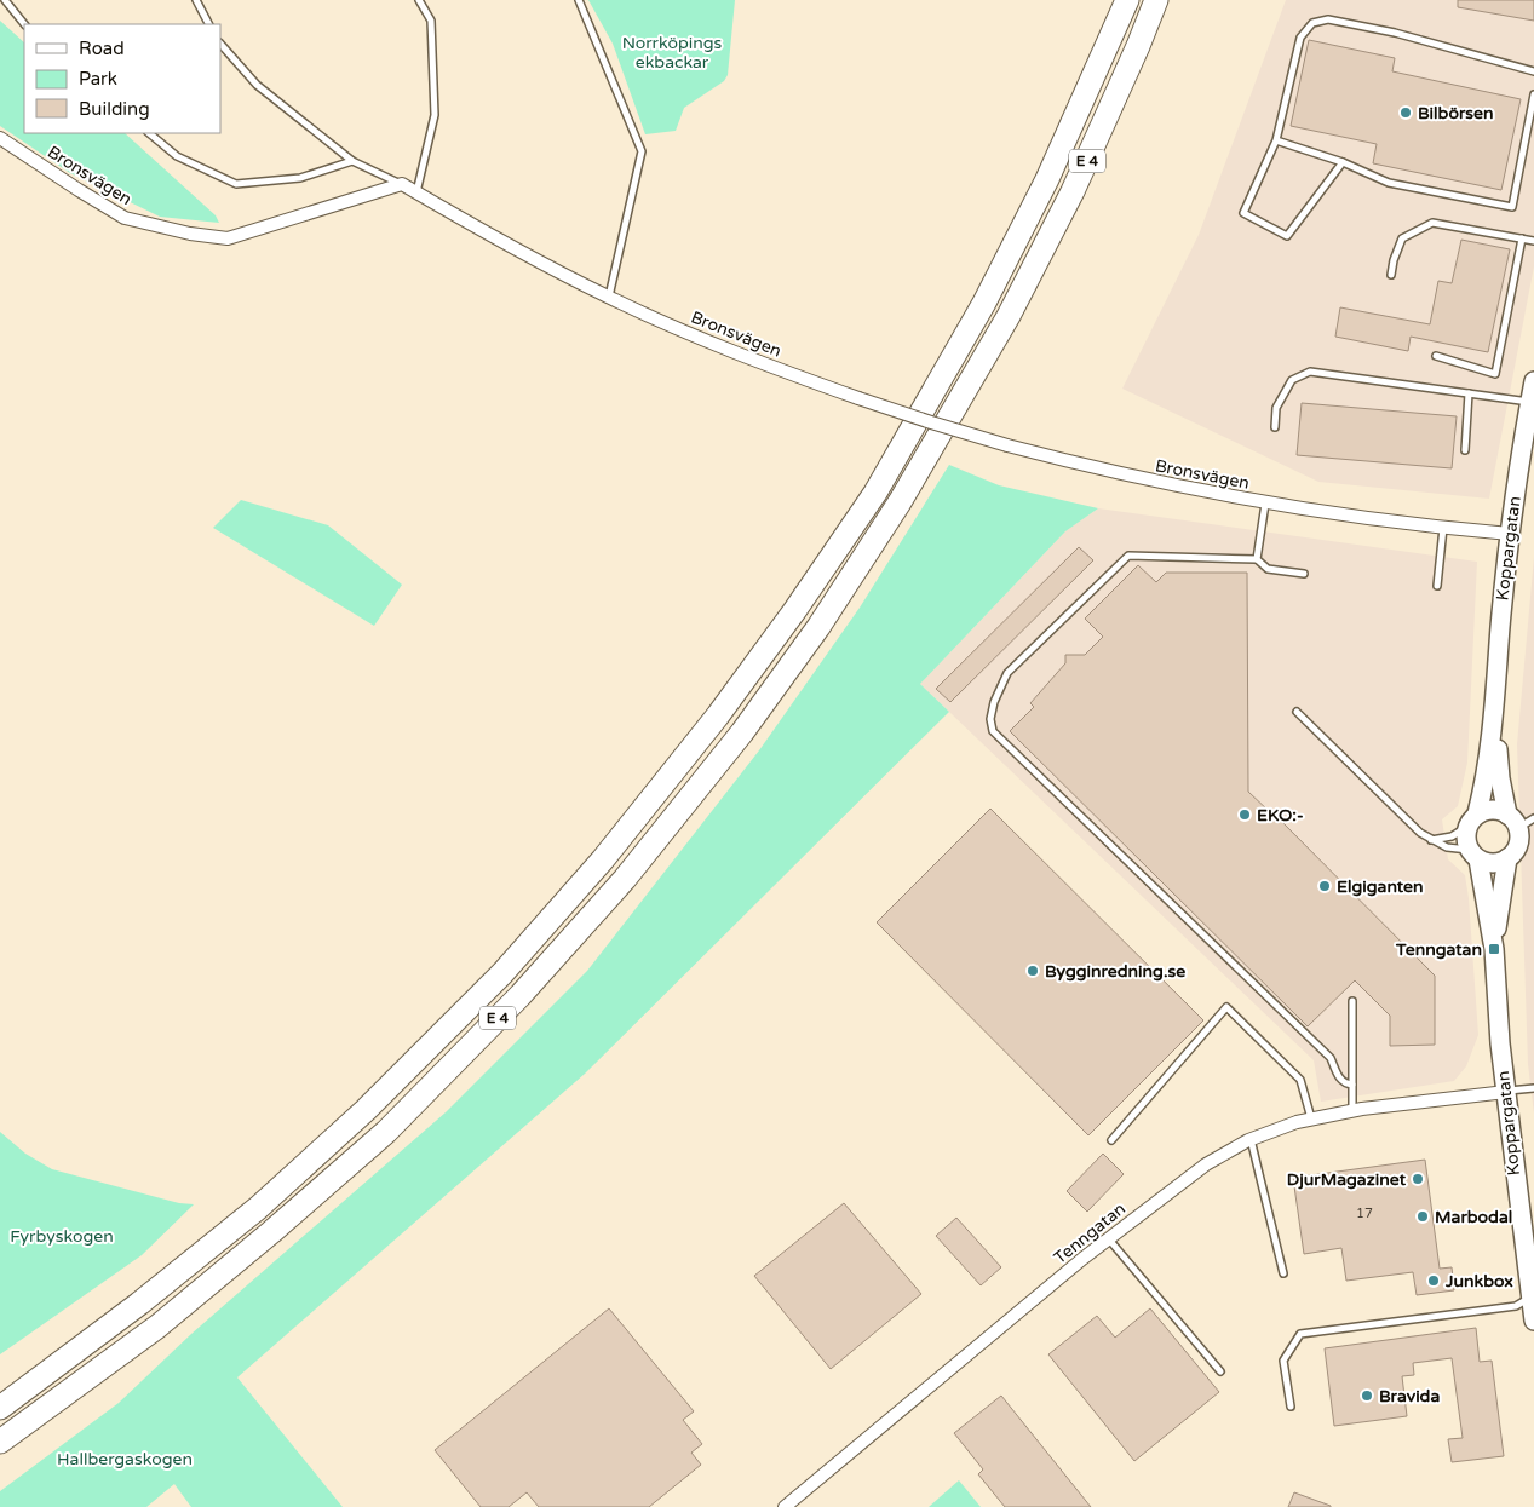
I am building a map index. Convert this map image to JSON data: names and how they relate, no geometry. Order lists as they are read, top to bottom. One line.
{"streets":{"highway":["E 4"],"street":["Bronsvägen","Koppargatan","Tenngatan"]},"crossings":[["Bronsvägen","Koppargatan"],["Koppargatan","Tenngatan"]],"parks":["Norrköpings ekbackar","Fyrbyskogen","Hallbergaskogen"],"places":{"other":["Bilbörsen","EKO:-","Elgiganten","Bygginredning.se","DjurMagazinet","Marbodal","Junkbox","Bravida"],"transit":["Tenngatan"]},"house_numbers":["17"],"legend":["Road","Park","Building"]}
